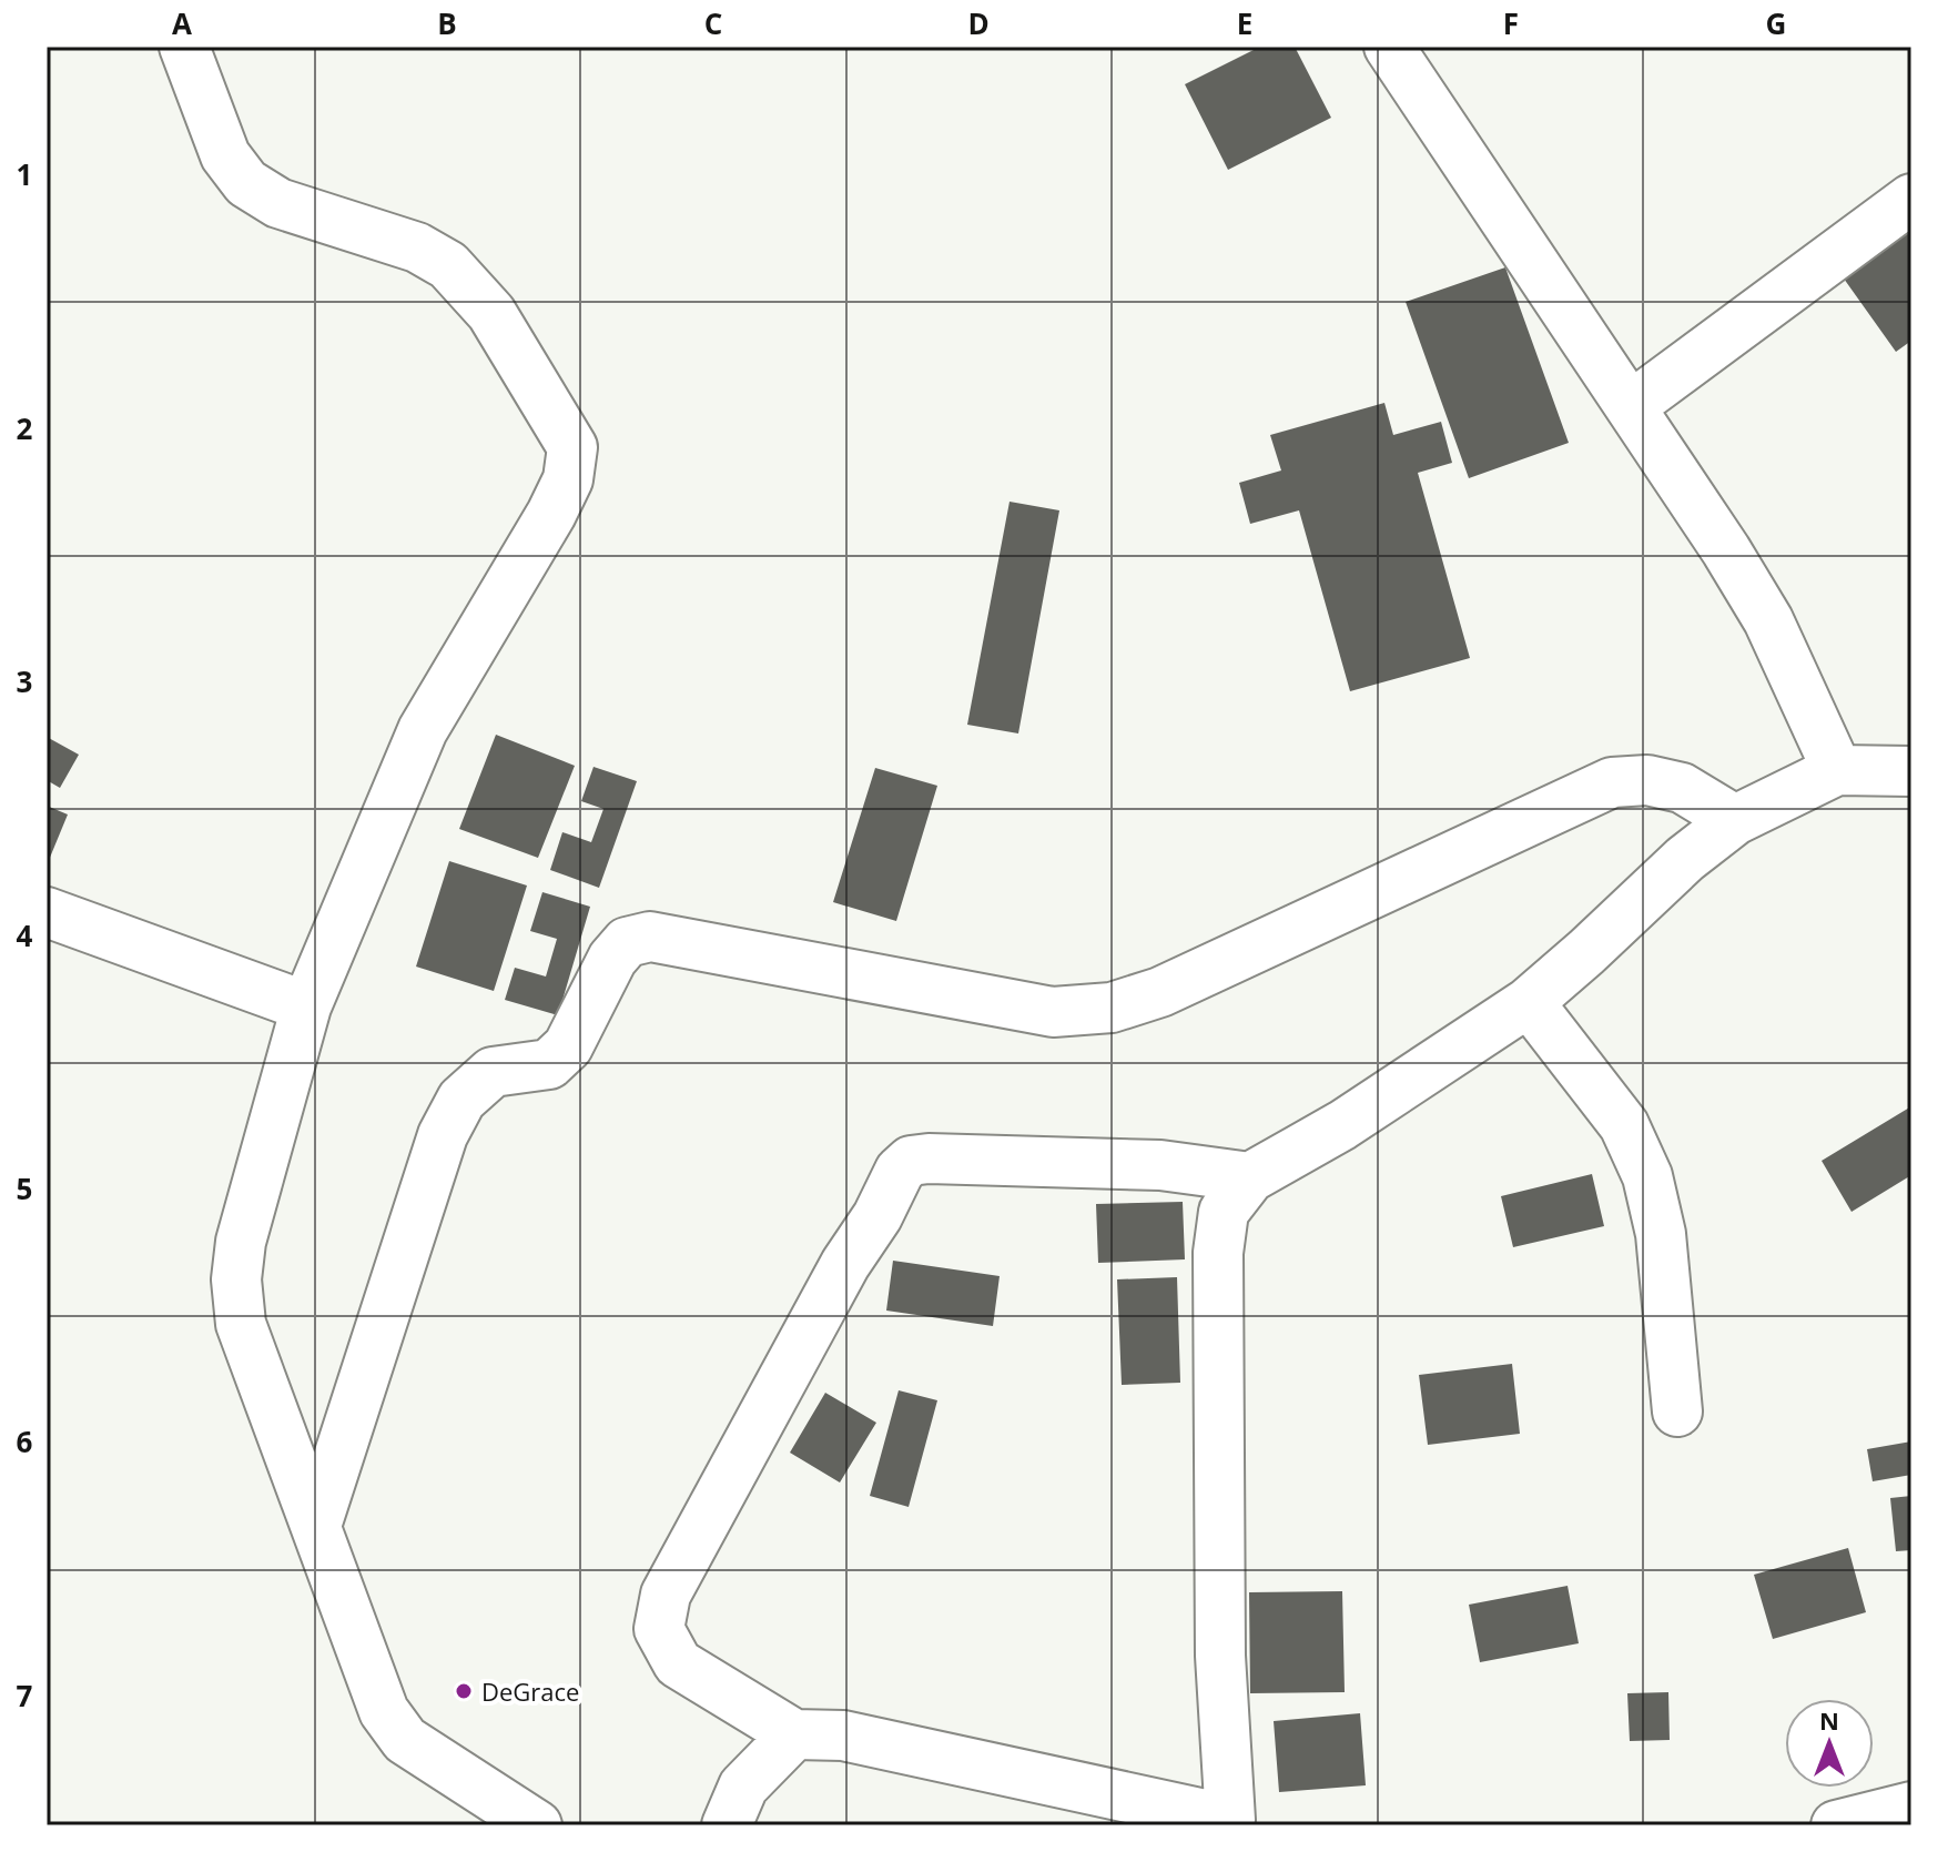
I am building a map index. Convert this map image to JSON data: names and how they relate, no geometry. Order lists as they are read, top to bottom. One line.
{"places":["DeGrace"],"north":"top","grid":{"columns":["A","B","C","D","E","F","G"],"rows":["1","2","3","4","5","6","7"]}}
